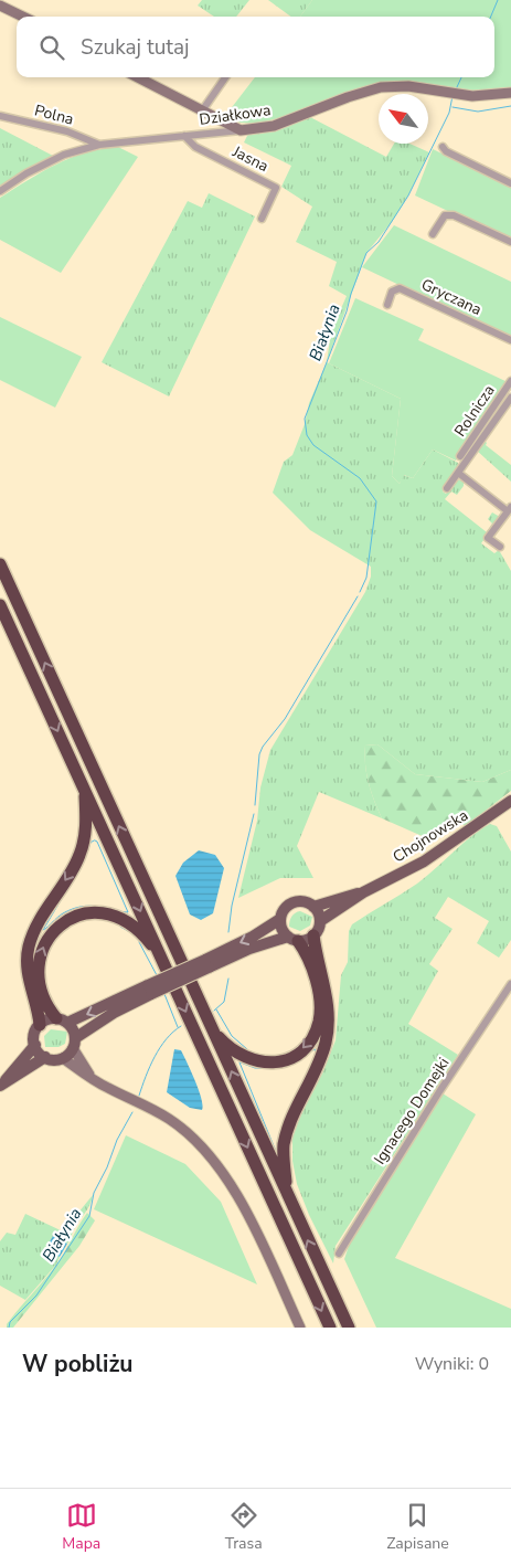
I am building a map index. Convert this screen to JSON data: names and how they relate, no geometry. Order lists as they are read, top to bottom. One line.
{"streets":{"main road":["Chojnowska"],"street":["Polna","Działkowa","Jasna","Gryczana","Rolnicza","Ignacego Domejki"]},"crossings":[["Polna","Działkowa"],["Działkowa","Jasna"]],"water":["Białynia"],"north":"top left","page":{"search":"Szukaj tutaj","heading":["W pobliżu","Wyniki: 0"],"nav":["Mapa","Trasa","Zapisane"]}}
